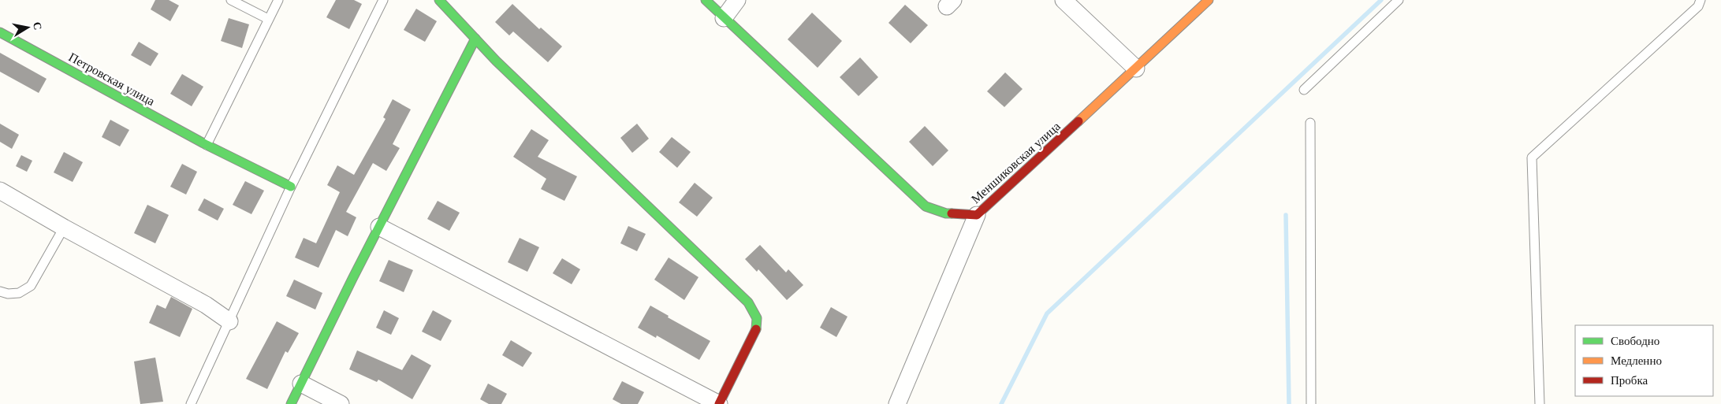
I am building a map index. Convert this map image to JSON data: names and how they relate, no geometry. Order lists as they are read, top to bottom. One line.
{"streets":{"street":["Петровская улица","Меншиковская улица"]},"legend":["Свободно","Медленно","Пробка"],"north":"right"}
